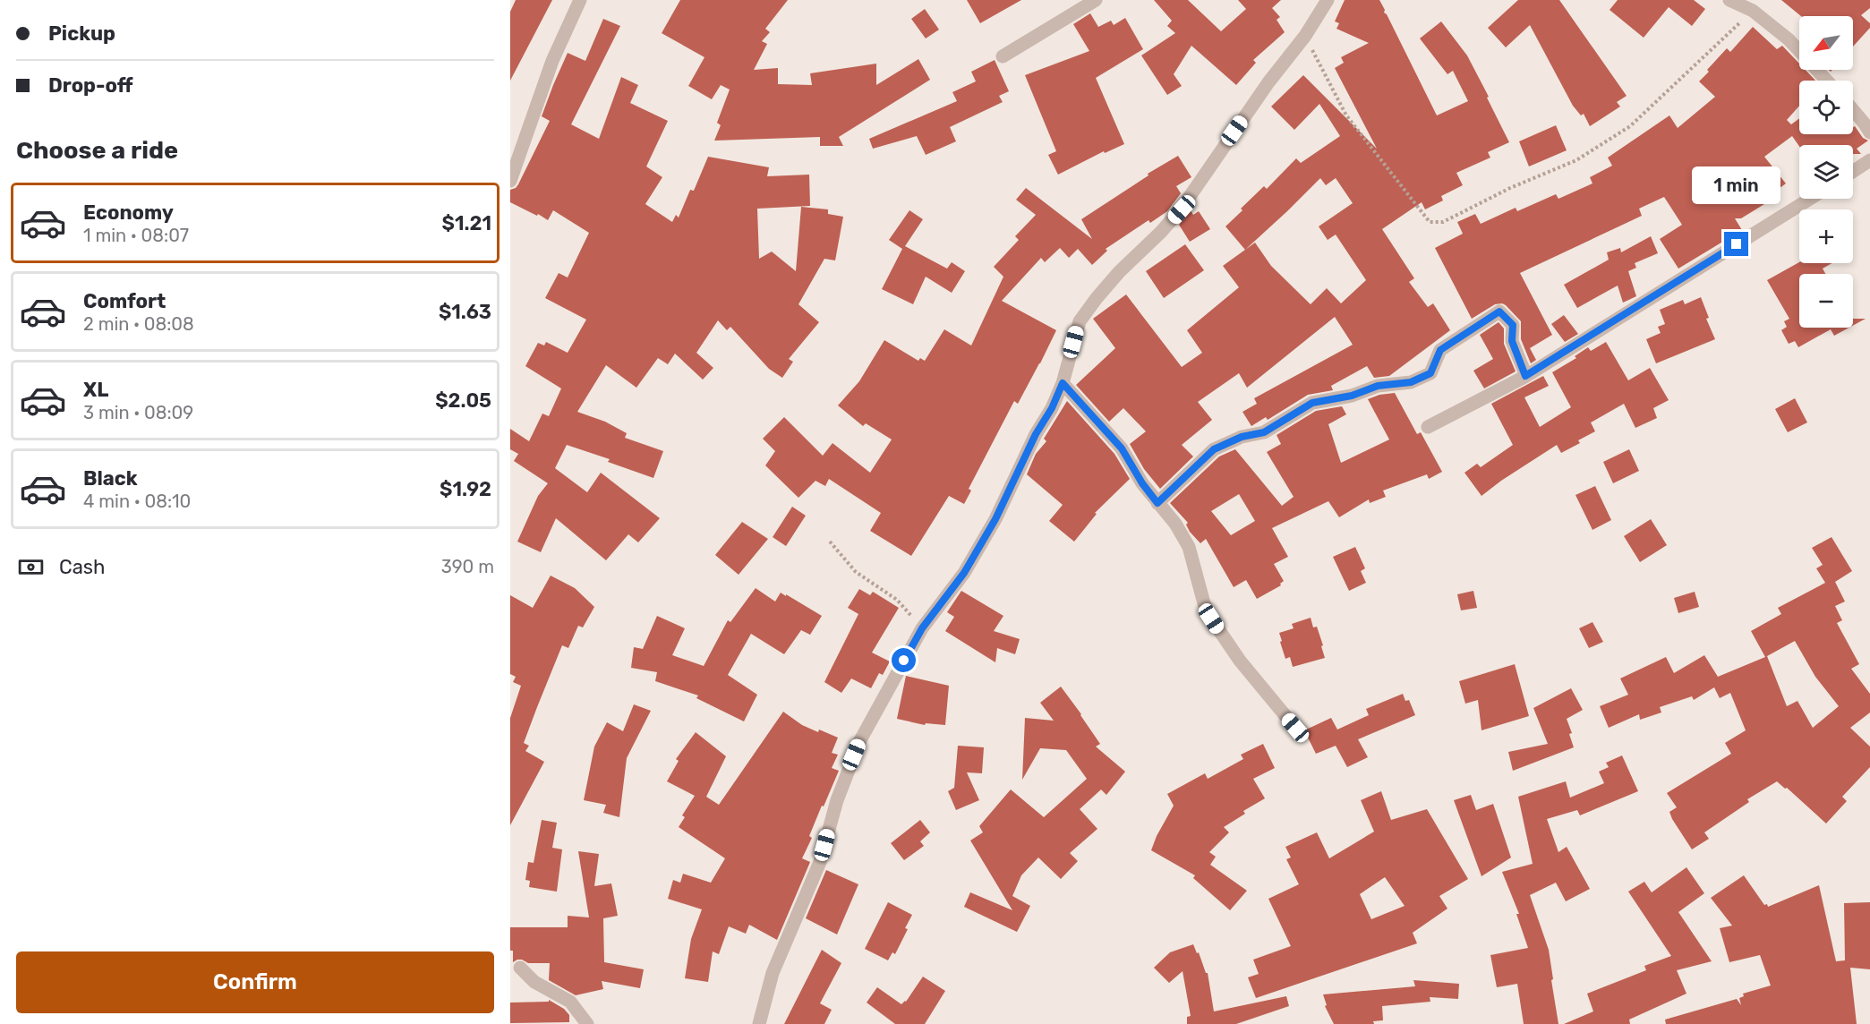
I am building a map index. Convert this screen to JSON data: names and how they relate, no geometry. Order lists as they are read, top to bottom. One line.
{"north":"bottom left","page":{"banner":["Pickup","Drop-off"],"map_buttons":["+","−"],"heading":"Choose a ride","bubble":"1 min","list":[{"name":"Economy","note":"1 min · 08:07","value":"$1.21"},{"name":"Comfort","note":"2 min · 08:08","value":"$1.63"},{"name":"XL","note":"3 min · 08:09","value":"$2.05"},{"name":"Black","note":"4 min · 08:10","value":"$1.92"}],"pay":["Cash","390 m"],"buttons":"Confirm"}}
